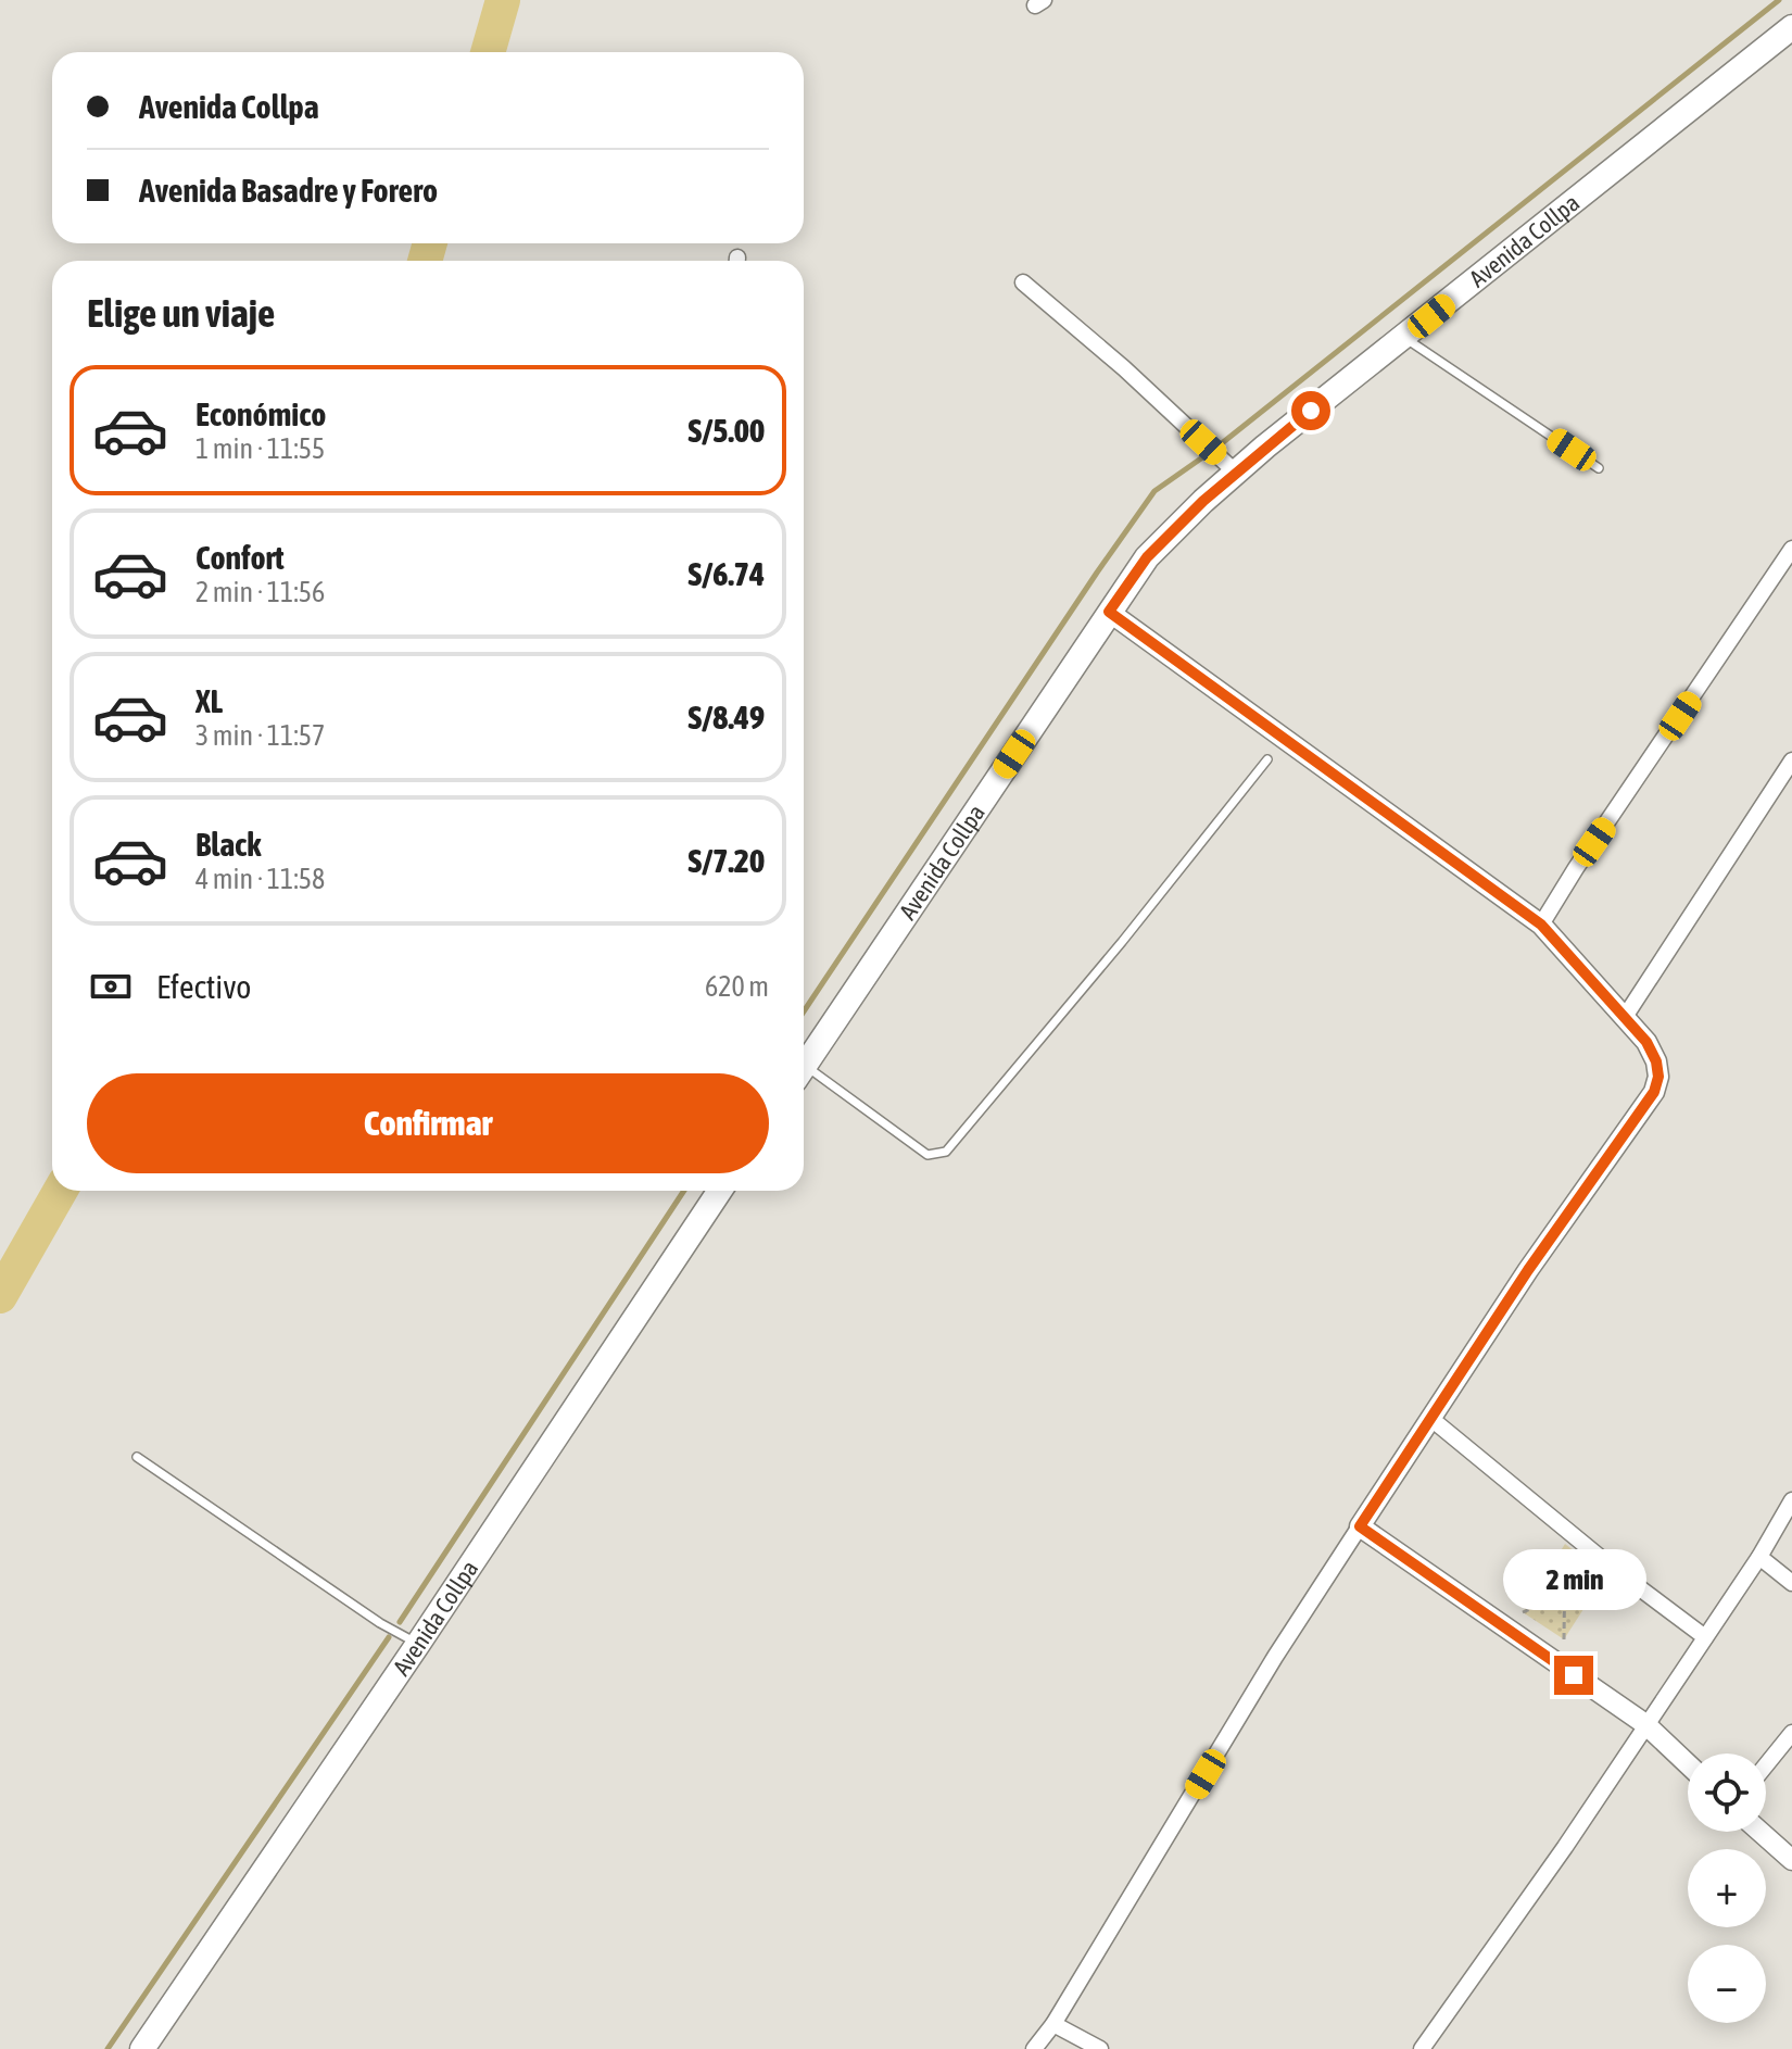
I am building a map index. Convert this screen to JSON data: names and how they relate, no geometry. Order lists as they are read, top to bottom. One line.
{"streets":{"main road":["Avenida Collpa"]},"page":{"banner":["Avenida Collpa","Avenida Basadre y Forero"],"heading":"Elige un viaje","list":[{"name":"Económico","note":"1 min · 11:55","value":"S/5.00"},{"name":"Confort","note":"2 min · 11:56","value":"S/6.74"},{"name":"XL","note":"3 min · 11:57","value":"S/8.49"},{"name":"Black","note":"4 min · 11:58","value":"S/7.20"}],"pay":["Efectivo","620 m"],"buttons":"Confirmar","bubble":"2 min","map_buttons":["+","−"]}}
